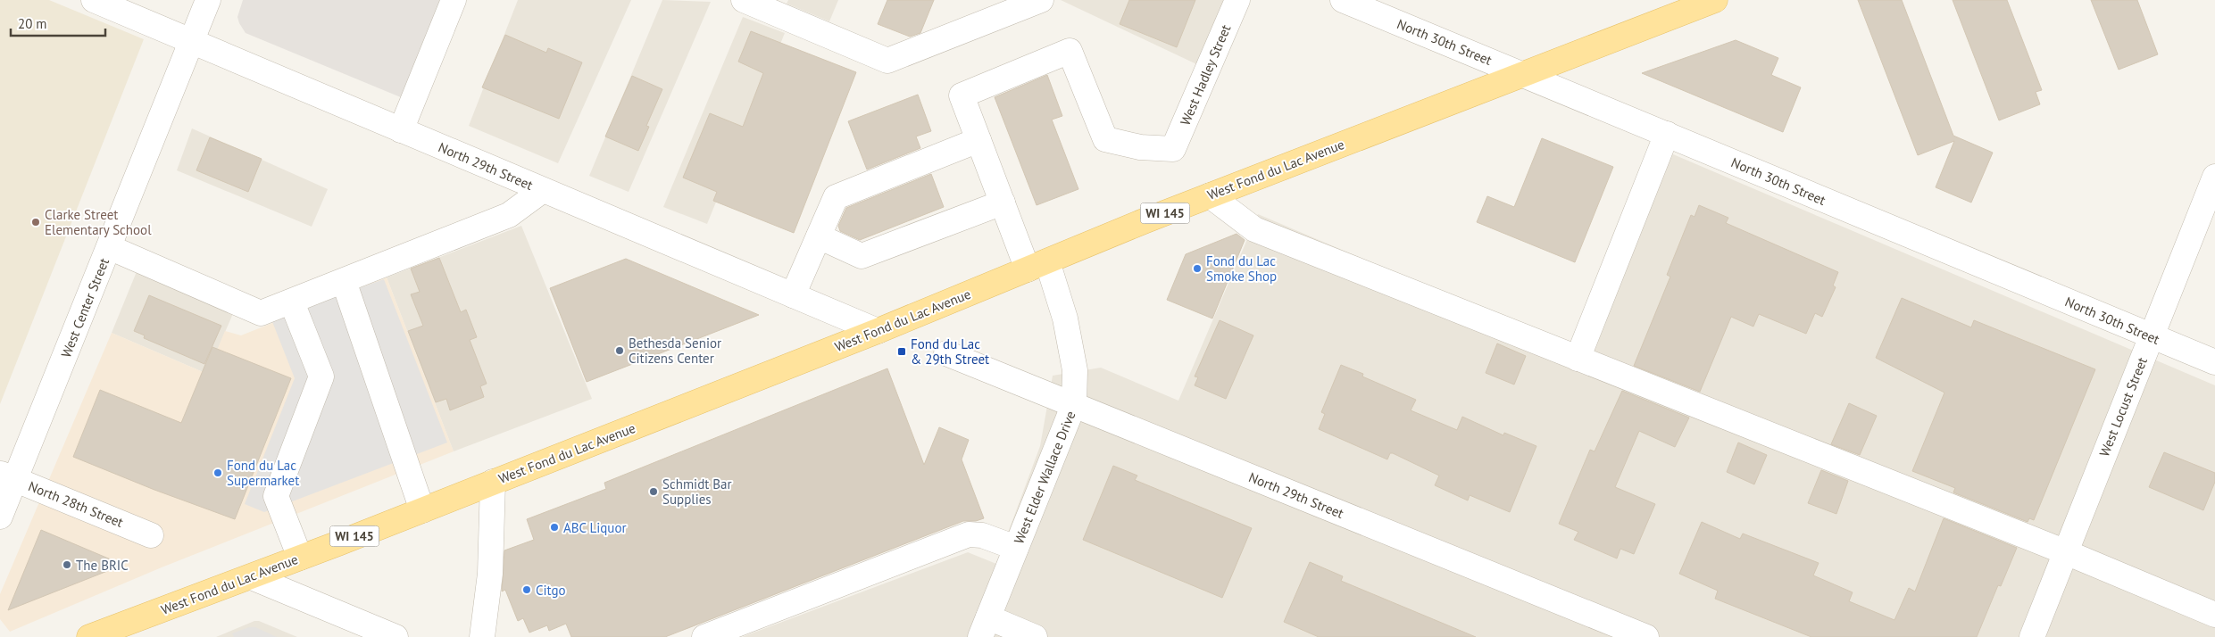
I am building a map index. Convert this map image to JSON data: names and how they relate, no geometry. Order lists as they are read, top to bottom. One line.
{"streets":{"main road":["West Fond du Lac Avenue","WI 145"],"street":["North 30th Street","West Hadley Street","North 29th Street","West Center Street","West Locust Street","West Elder Wallace Drive","North 28th Street"]},"crossings":[["North 30th Street","West Fond du Lac Avenue"],["North 30th Street","West Locust Street"],["West Hadley Street","West Elder Wallace Drive"],["North 29th Street","West Fond du Lac Avenue"],["North 29th Street","West Center Street"],["North 29th Street","West Elder Wallace Drive"],["West Fond du Lac Avenue","West Elder Wallace Drive"],["West Center Street","North 28th Street"]],"places":{"other":["Clarke Street Elementary School","Fond du Lac Smoke Shop","Bethesda Senior Citizens Center","Fond du Lac Supermarket","Schmidt Bar Supplies","ABC Liquor","The BRIC","Citgo"],"transit":["Fond du Lac & 29th Street"]},"scale_bar":"20 m"}
